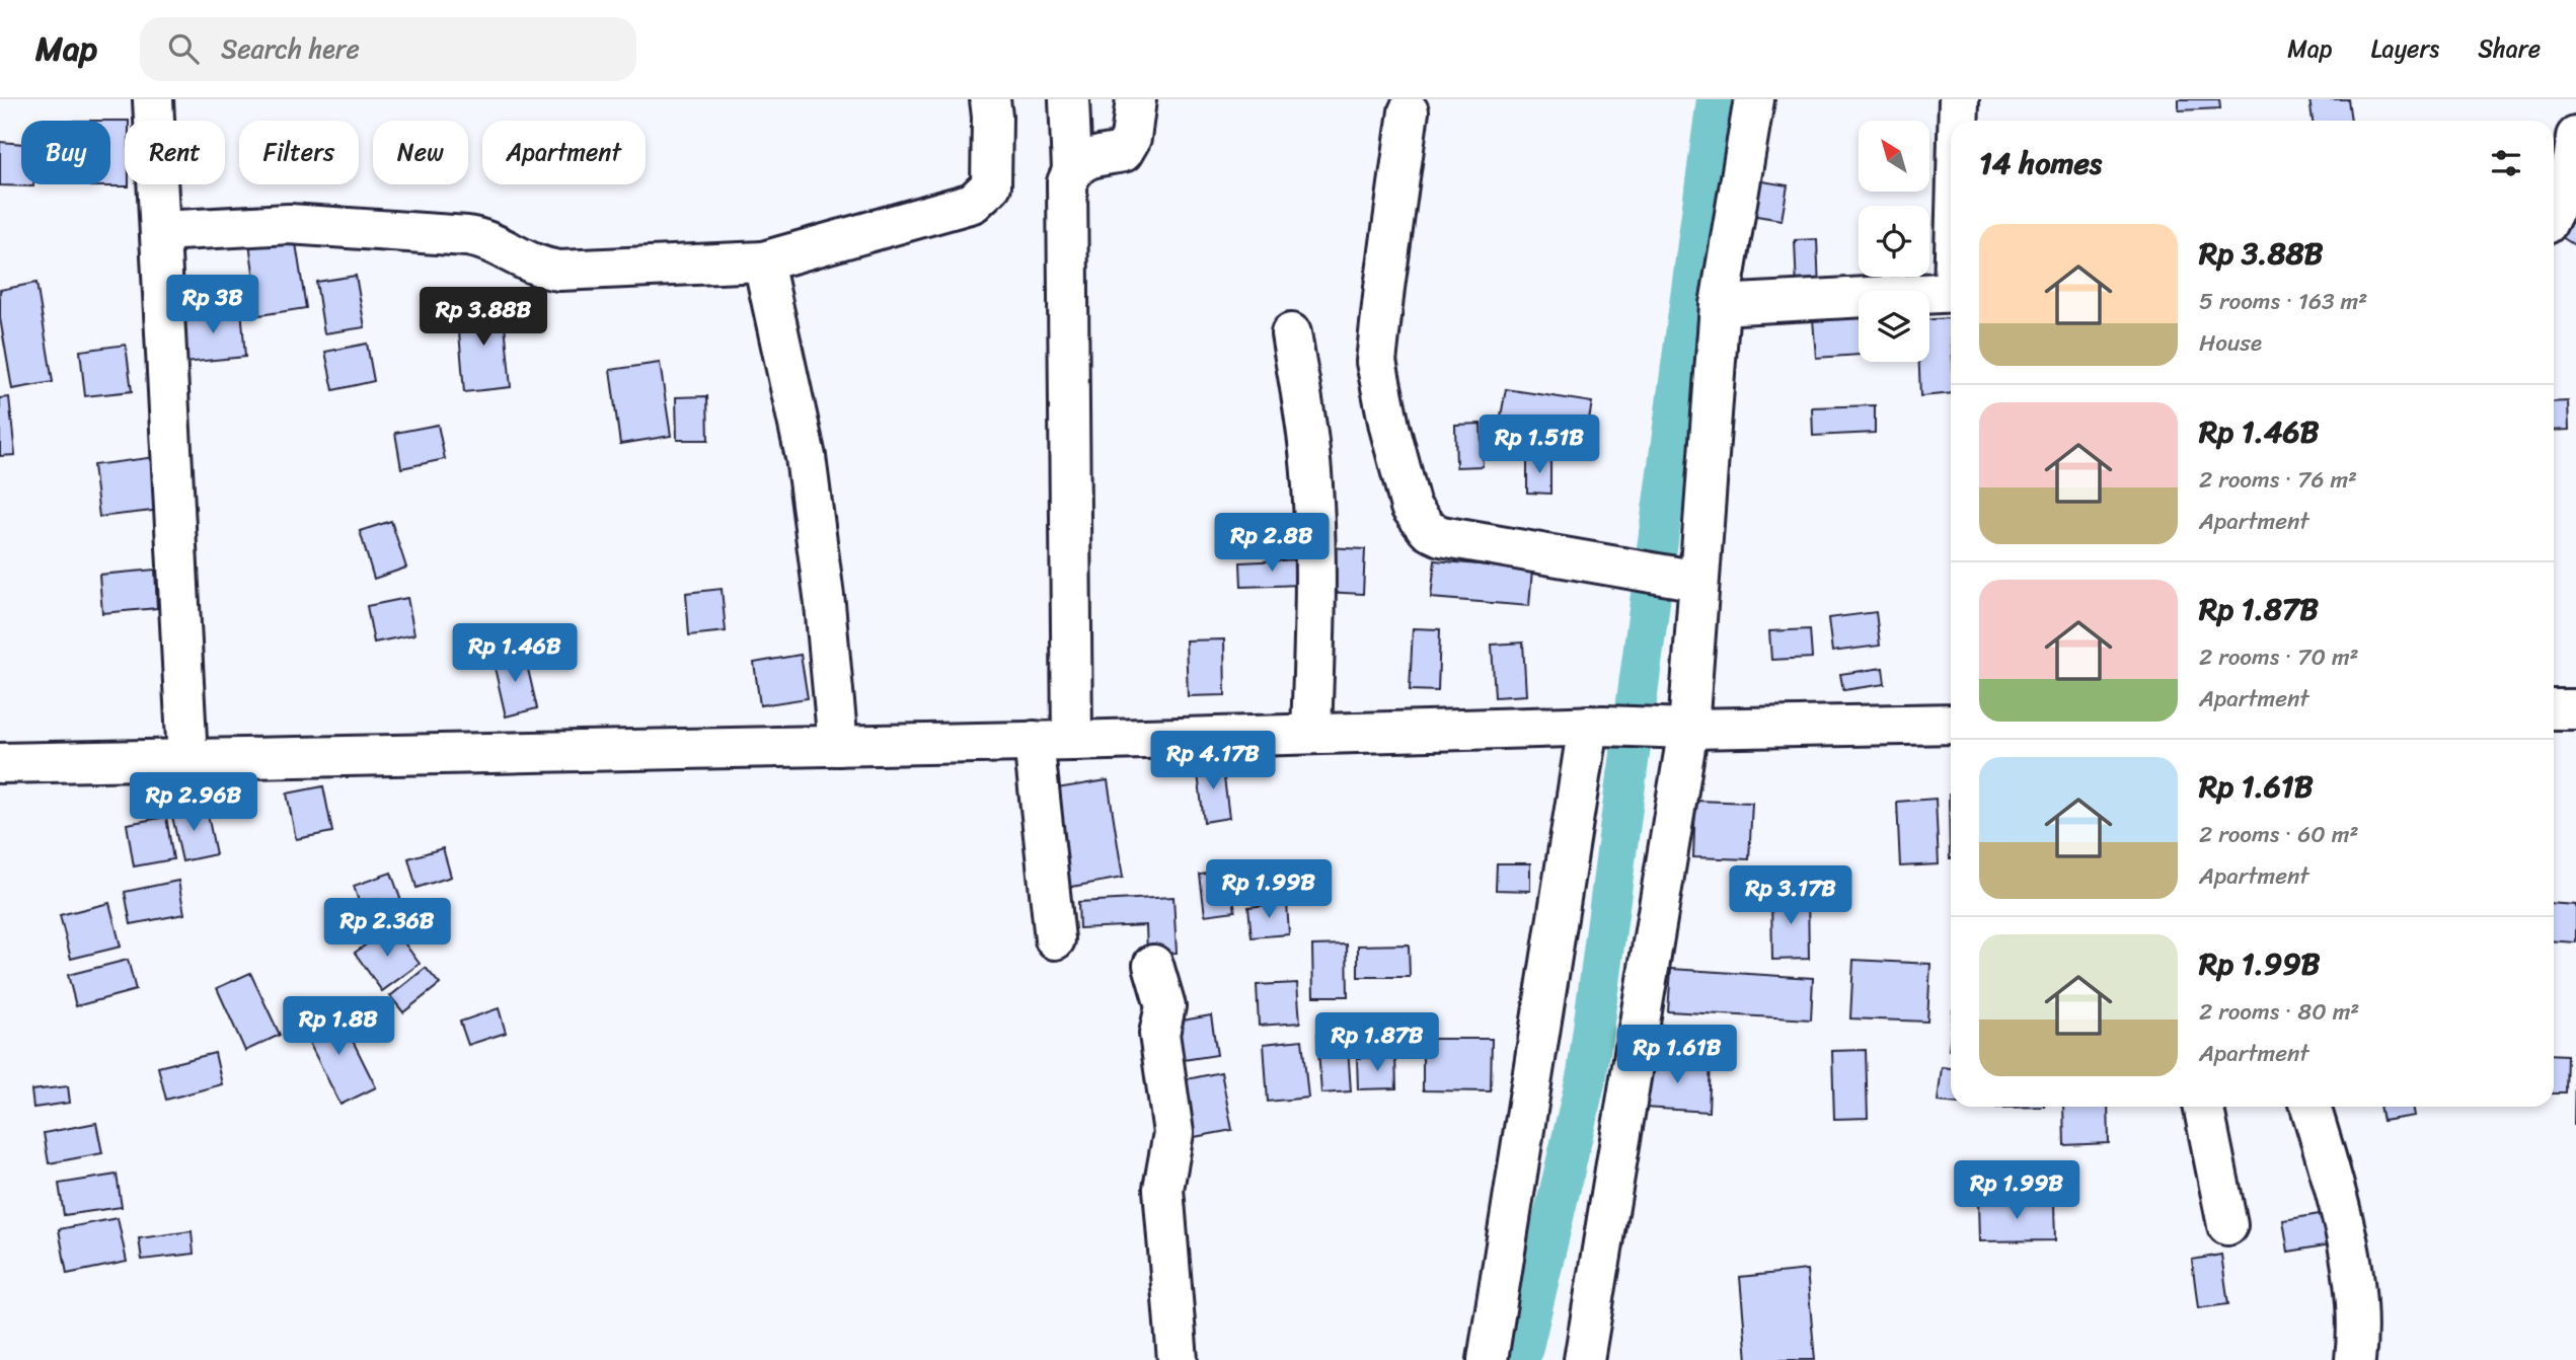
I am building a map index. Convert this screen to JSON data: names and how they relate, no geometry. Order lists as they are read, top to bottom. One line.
{"north":"top left","page":{"header":"Map","search":"Search here","nav":["Map","Layers","Share"],"chip":["Buy","Rent","Filters","New","Apartment"],"heading":"14 homes","list":[{"name":"Rp 3.88B","note":"5 rooms · 163 m² · House"},{"name":"Rp 1.46B","note":"2 rooms · 76 m² · Apartment"},{"name":"Rp 1.87B","note":"2 rooms · 70 m² · Apartment"},{"name":"Rp 1.61B","note":"2 rooms · 60 m² · Apartment"},{"name":"Rp 1.99B","note":"2 rooms · 80 m² · Apartment"}],"price":["Rp 3B","Rp 3.88B","Rp 1.51B","Rp 2.8B","Rp 1.46B","Rp 4.17B","Rp 2.96B","Rp 1.99B","Rp 3.17B","Rp 2.36B","Rp 1.8B","Rp 1.87B","Rp 1.61B","Rp 1.99B"]}}
